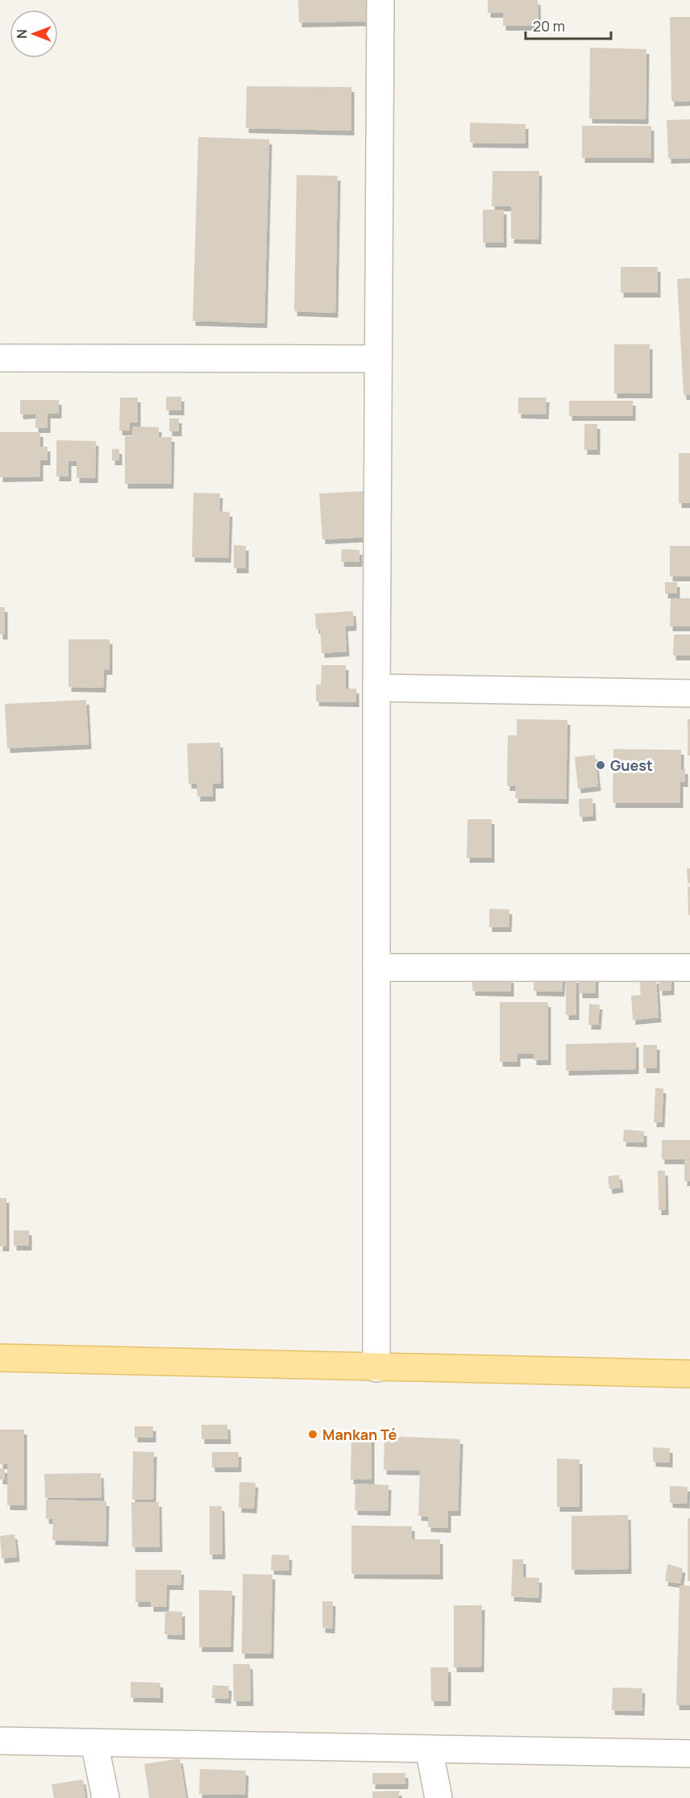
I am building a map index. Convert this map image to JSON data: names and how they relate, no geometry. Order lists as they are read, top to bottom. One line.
{"places":["Guest","Mankan Té"],"scale_bar":"20 m","north":"left"}
